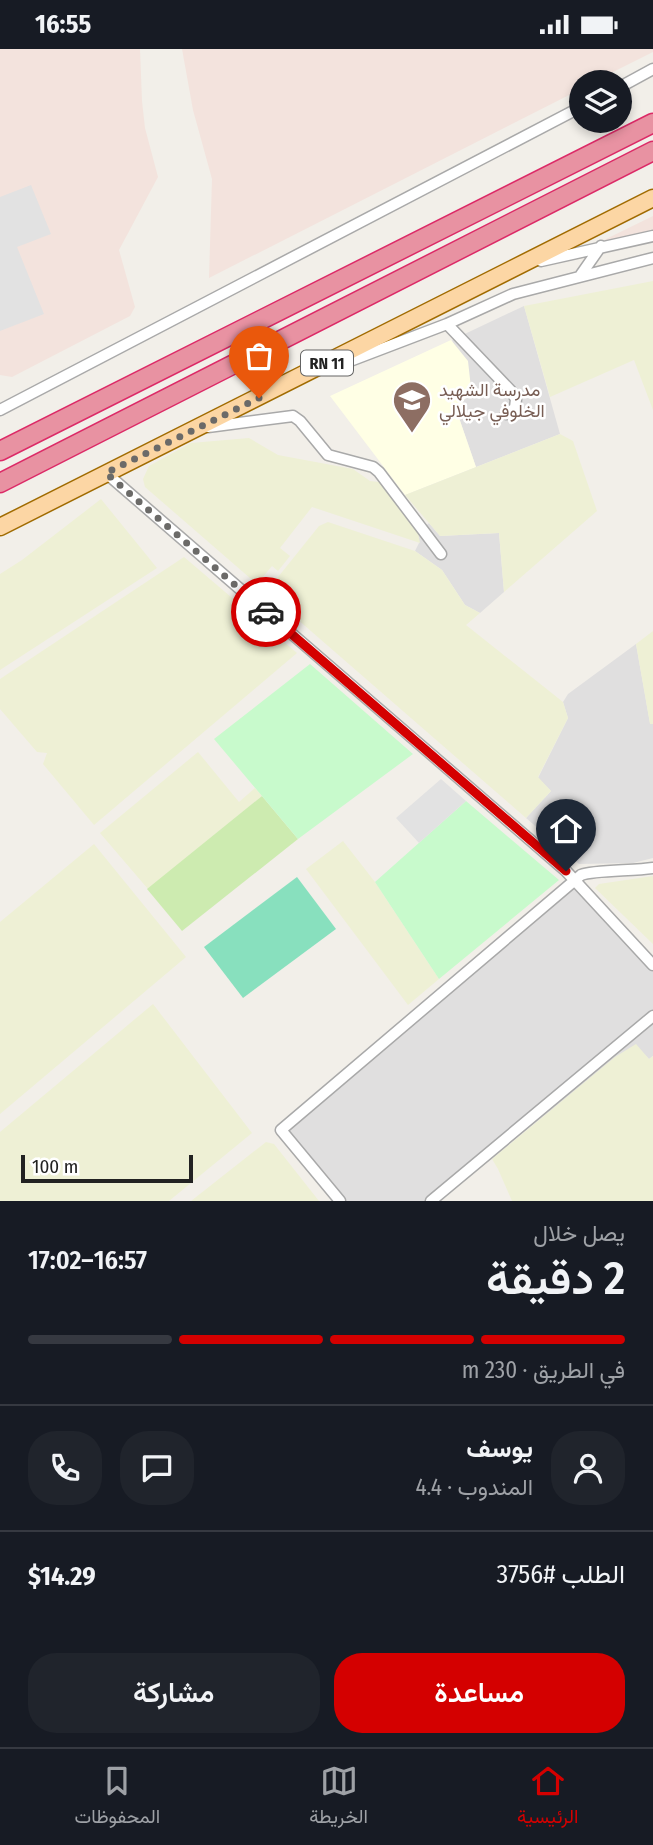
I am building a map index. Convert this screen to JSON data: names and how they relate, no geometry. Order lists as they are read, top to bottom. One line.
{"streets":{"main road":["RN 11"]},"places":{"school or university":["مدرسة الشهيد الخلوفي جيلالي"]},"scale_bar":"100 m","page":{"status":"16:55","scale":"100 m","heading":["2 دقيقة","يصل خلال","16:57–17:02"],"panel":["يوسف","المندوب · 4.4","الطلب #3756","$14.29"],"bar":"في الطريق · 230 m","buttons":["مساعدة","مشاركة"],"tabs":["الرئيسية","الخريطة","المحفوظات"]}}
